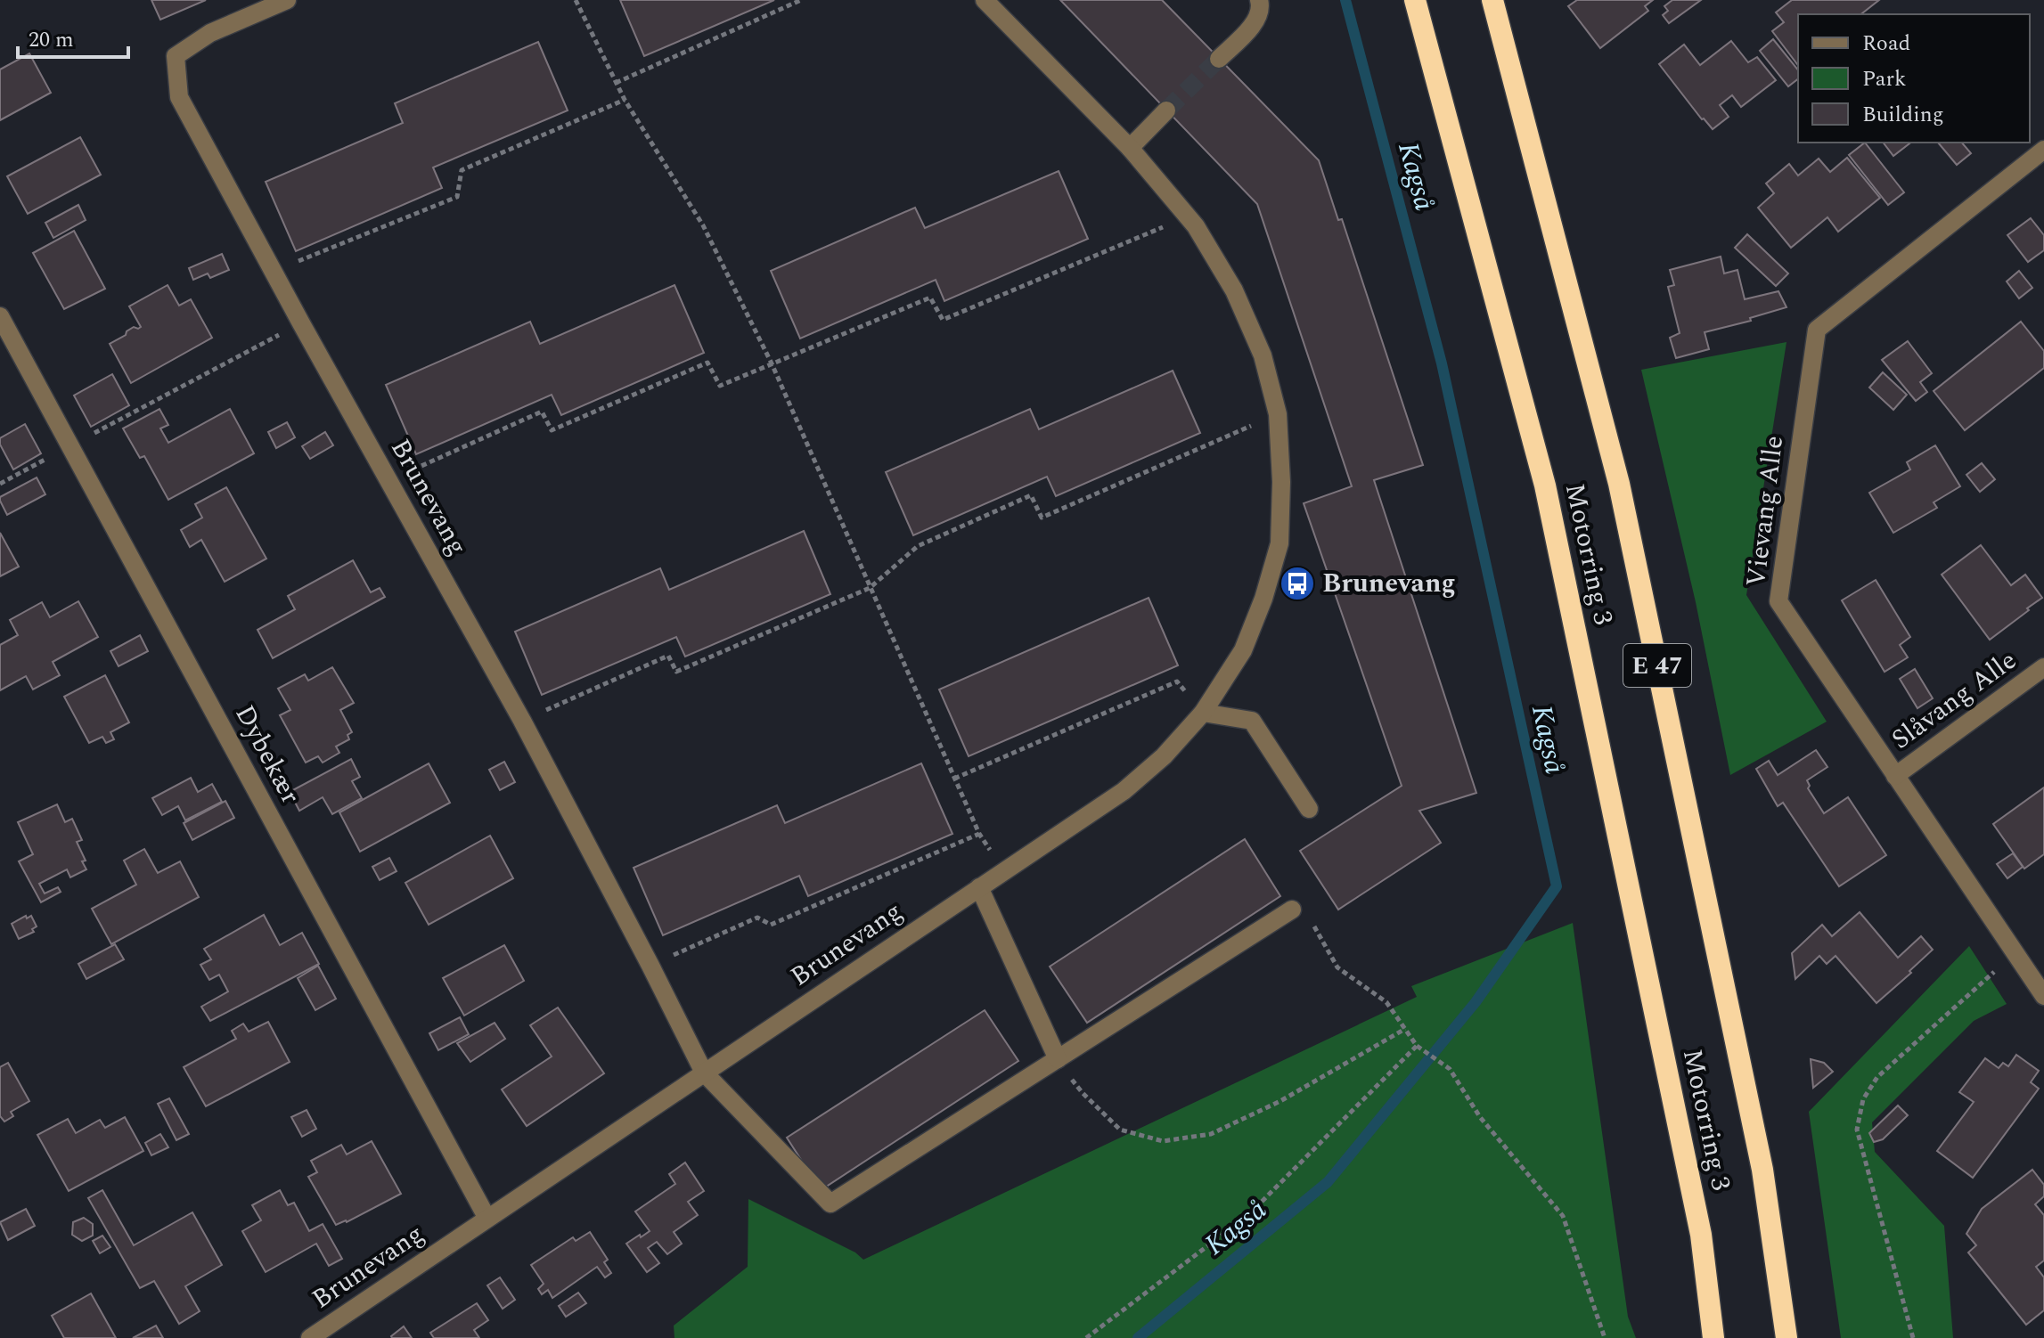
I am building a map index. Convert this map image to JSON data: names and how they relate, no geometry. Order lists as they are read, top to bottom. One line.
{"streets":{"highway":["Motorring 3","E 47"],"street":["Brunevang","Vievang Alle","Slåvang Alle","Dybekær"]},"crossings":[["Brunevang","Dybekær"],["Vievang Alle","Slåvang Alle"]],"water":["Kagså"],"places":{"bus stop":["Brunevang"]},"legend":["Road","Park","Building"],"scale_bar":"20 m"}
